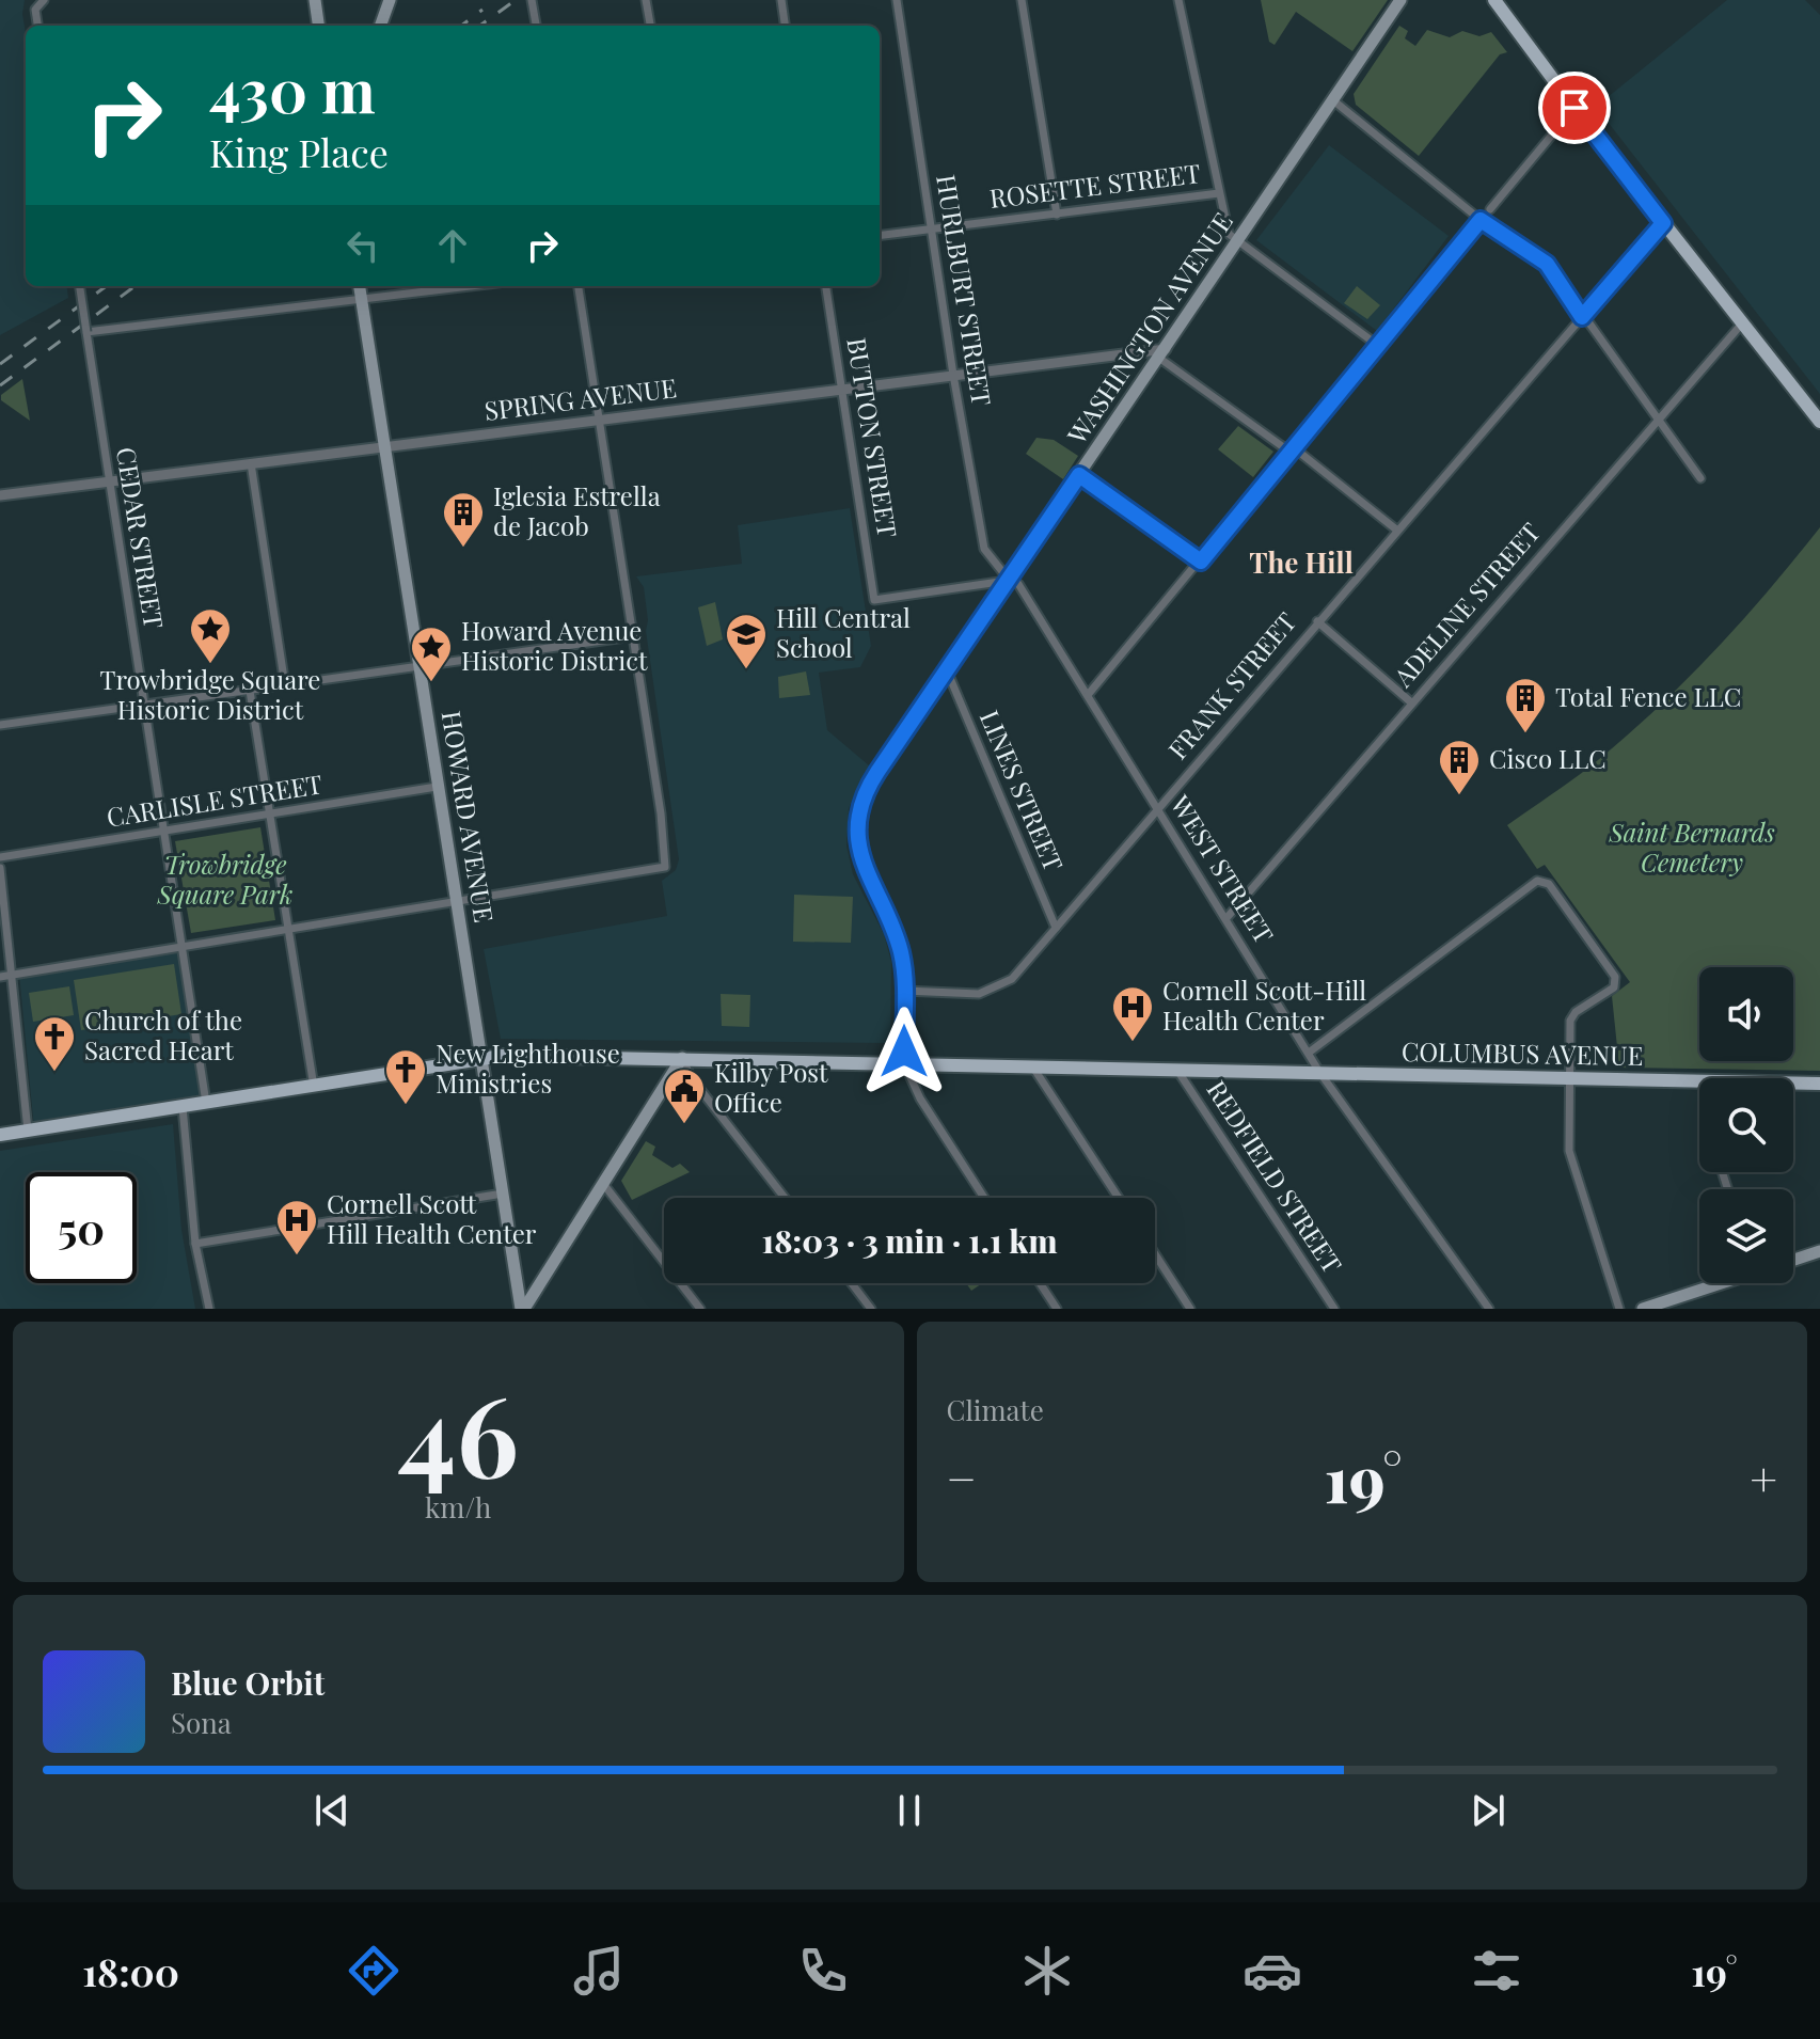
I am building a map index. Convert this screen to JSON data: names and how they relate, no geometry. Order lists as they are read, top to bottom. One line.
{"streets":{"main road":["WASHINGTON AVENUE","HOWARD AVENUE","COLUMBUS AVENUE"],"street":["ROSETTE STREET","HURLBURT STREET","SPRING AVENUE","BUTTON STREET","CEDAR STREET","ADELINE STREET","FRANK STREET","LINES STREET","CARLISLE STREET","WEST STREET","REDFIELD STREET"]},"crossings":[["ROSETTE STREET","HURLBURT STREET"],["HURLBURT STREET","WASHINGTON AVENUE"],["HURLBURT STREET","SPRING AVENUE"],["HURLBURT STREET","BUTTON STREET"],["HURLBURT STREET","WEST STREET"],["WASHINGTON AVENUE","SPRING AVENUE"],["WASHINGTON AVENUE","BUTTON STREET"],["WASHINGTON AVENUE","FRANK STREET"],["WASHINGTON AVENUE","LINES STREET"],["WASHINGTON AVENUE","WEST STREET"],["WASHINGTON AVENUE","COLUMBUS AVENUE"],["SPRING AVENUE","BUTTON STREET"],["SPRING AVENUE","CEDAR STREET"],["SPRING AVENUE","HOWARD AVENUE"],["BUTTON STREET","WEST STREET"],["CEDAR STREET","CARLISLE STREET"],["CEDAR STREET","COLUMBUS AVENUE"],["ADELINE STREET","WEST STREET"],["FRANK STREET","LINES STREET"],["FRANK STREET","WEST STREET"],["CARLISLE STREET","HOWARD AVENUE"],["HOWARD AVENUE","COLUMBUS AVENUE"],["WEST STREET","COLUMBUS AVENUE"],["COLUMBUS AVENUE","REDFIELD STREET"]],"districts":["The Hill"],"parks":["Saint Bernards Cemetery","Trowbridge Square Park"],"places":{"building":["Iglesia Estrella de Jacob","Total Fence LLC","Cisco LLC"],"place":["Trowbridge Square Historic District","Howard Avenue Historic District"],"school or university":["Hill Central School"],"hospital":["Cornell Scott-Hill Health Center","Cornell Scott Hill Health Center"],"church":["Church of the Sacred Heart","New Lighthouse Ministries"],"public building":["Kilby Post Office"]},"page":{"turn":["430 m","King Place"],"limit":"50","trip":"18:03 · 3 min · 1.1 km","tile":[["46","km/h"],"Climate"],"heat":["−","19°","+"],"song":["Blue Orbit","Sona"],"tabs":["18:00","19°"]}}
